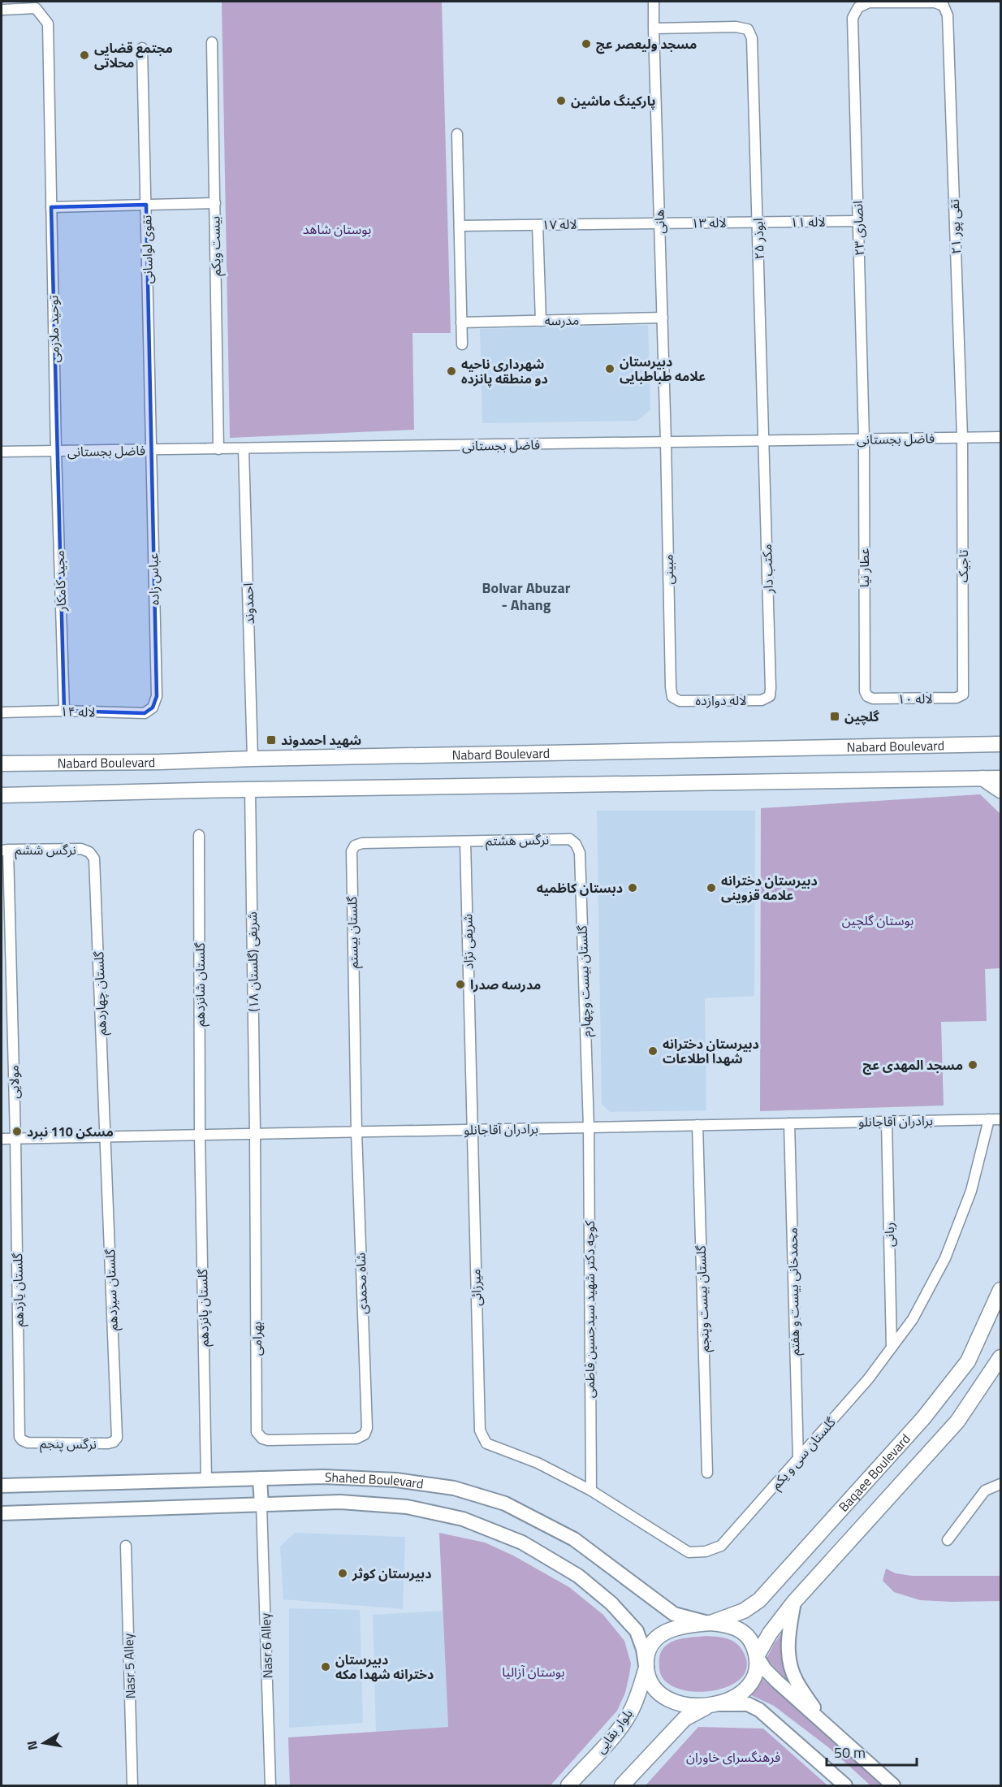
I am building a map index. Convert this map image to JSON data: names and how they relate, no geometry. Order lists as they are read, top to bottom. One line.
{"streets":{"main road":["Nabard Boulevard","Baqaee Boulevard","Shahed Boulevard","بلوار بقایی"],"street":["هانی","لاله ۱۱","لاله ۱۳","لاله ۱۷","تقی پور ۲۱","انصاری ۲۳","ابوذر ۲۵","بیست ویکم","تقوی لواسانی","مدرسه","توحید ملازمی","فاضل بجستانی","تاجیک","عطار نیا","مکتب دار","مبینی","عباس زاده","مجید کامکار","احمدوند","لاله ۱۰","لاله دوازده","لاله ۱۴","نرگس هشتم","نرگس ششم","گلستان بیستم","شریفی نژاد","شریفی (گلستان ۱۸)","گلستان بیست وچهارم","گلستان شانزدهم","گلستان چهاردهم","مولایی","برادران آقاجانلو","ربانی","شاه محمدی","میرزائی","گلستان یازدهم","گلستان سیزدهم","محمدخانی بیست و هفتم","گلستان بیست وپنجم","گلستان پانزدهم","کوچه دکتر شهید سیدحسین فاطمی","بهرامی","نرگس پنجم","گلستان سی و یکم","Nasr 6 Alley","Nasr 5 Alley"]},"crossings":[["هانی","لاله ۱۳"],["هانی","لاله ۱۷"],["هانی","ابوذر ۲۵"],["هانی","مدرسه"],["هانی","فاضل بجستانی"],["هانی","مبینی"],["لاله ۱۱","لاله ۱۳"],["لاله ۱۱","انصاری ۲۳"],["لاله ۱۱","ابوذر ۲۵"],["لاله ۱۳","لاله ۱۷"],["لاله ۱۳","ابوذر ۲۵"],["تقی پور ۲۱","انصاری ۲۳"],["تقی پور ۲۱","فاضل بجستانی"],["تقی پور ۲۱","تاجیک"],["انصاری ۲۳","فاضل بجستانی"],["انصاری ۲۳","عطار نیا"],["ابوذر ۲۵","فاضل بجستانی"],["ابوذر ۲۵","مکتب دار"],["بیست ویکم","فاضل بجستانی"],["تقوی لواسانی","فاضل بجستانی"],["تقوی لواسانی","عباس زاده"],["توحید ملازمی","فاضل بجستانی"],["توحید ملازمی","مجید کامکار"],["فاضل بجستانی","تاجیک"],["فاضل بجستانی","عطار نیا"],["فاضل بجستانی","مکتب دار"],["فاضل بجستانی","مبینی"],["فاضل بجستانی","عباس زاده"],["فاضل بجستانی","مجید کامکار"],["فاضل بجستانی","احمدوند"],["تاجیک","لاله ۱۰"],["عطار نیا","لاله ۱۰"],["مکتب دار","لاله دوازده"],["مبینی","لاله دوازده"],["عباس زاده","لاله ۱۴"],["مجید کامکار","لاله ۱۴"],["احمدوند","Nabard Boulevard"],["نرگس هشتم","گلستان بیستم"],["نرگس هشتم","شریفی نژاد"],["نرگس هشتم","گلستان بیست وچهارم"],["نرگس ششم","گلستان چهاردهم"],["نرگس ششم","مولایی"],["گلستان بیستم","شریفی نژاد"],["گلستان بیستم","برادران آقاجانلو"],["گلستان بیستم","شاه محمدی"],["شریفی نژاد","برادران آقاجانلو"],["شریفی نژاد","میرزائی"],["شریفی (گلستان ۱۸)","برادران آقاجانلو"],["شریفی (گلستان ۱۸)","بهرامی"],["گلستان بیست وچهارم","برادران آقاجانلو"],["گلستان بیست وچهارم","کوچه دکتر شهید سیدحسین فاطمی"],["گلستان شانزدهم","برادران آقاجانلو"],["گلستان شانزدهم","گلستان پانزدهم"],["گلستان چهاردهم","برادران آقاجانلو"],["گلستان چهاردهم","گلستان سیزدهم"],["مولایی","برادران آقاجانلو"],["مولایی","گلستان یازدهم"],["برادران آقاجانلو","ربانی"],["برادران آقاجانلو","شاه محمدی"],["برادران آقاجانلو","میرزائی"],["برادران آقاجانلو","گلستان یازدهم"],["برادران آقاجانلو","گلستان سیزدهم"],["برادران آقاجانلو","محمدخانی بیست و هفتم"],["برادران آقاجانلو","گلستان بیست وپنجم"],["برادران آقاجانلو","گلستان پانزدهم"],["برادران آقاجانلو","کوچه دکتر شهید سیدحسین فاطمی"],["برادران آقاجانلو","بهرامی"],["برادران آقاجانلو","گلستان سی و یکم"],["ربانی","گلستان سی و یکم"],["شاه محمدی","بهرامی"],["میرزائی","گلستان سی و یکم"],["گلستان یازدهم","نرگس پنجم"],["گلستان سیزدهم","نرگس پنجم"],["محمدخانی بیست و هفتم","گلستان سی و یکم"],["گلستان پانزدهم","Shahed Boulevard"],["کوچه دکتر شهید سیدحسین فاطمی","گلستان سی و یکم"],["Baqaee Boulevard","Shahed Boulevard"],["Baqaee Boulevard","بلوار بقایی"],["Shahed Boulevard","Nasr 6 Alley"],["Shahed Boulevard","بلوار بقایی"]],"districts":["Bolvar Abuzar - Ahang"],"parks":["بوستان شاهد","بوستان گلچین","بوستان آزالیا","فرهنگسرای خاوران"],"places":{"other":["مسجد ولیعصر عج","مجتمع قضایی محلاتی","پارکینگ ماشین","دبیرستان علامه طباطبایی","شهرداری ناحیه دو منطقه پانزده","دبستان کاظمیه","دبیرستان دخترانه علامه قزوینی","مدرسه صدرا","دبیرستان دخترانه شهدا اطلاعات","مسجد المهدی عج","مسکن 110 نبرد","دبیرستان کوثر","دبیرستان دخترانه شهدا مکه"],"transit":["گلچین","شهید احمدوند"]},"scale_bar":"50 m","north":"left"}
